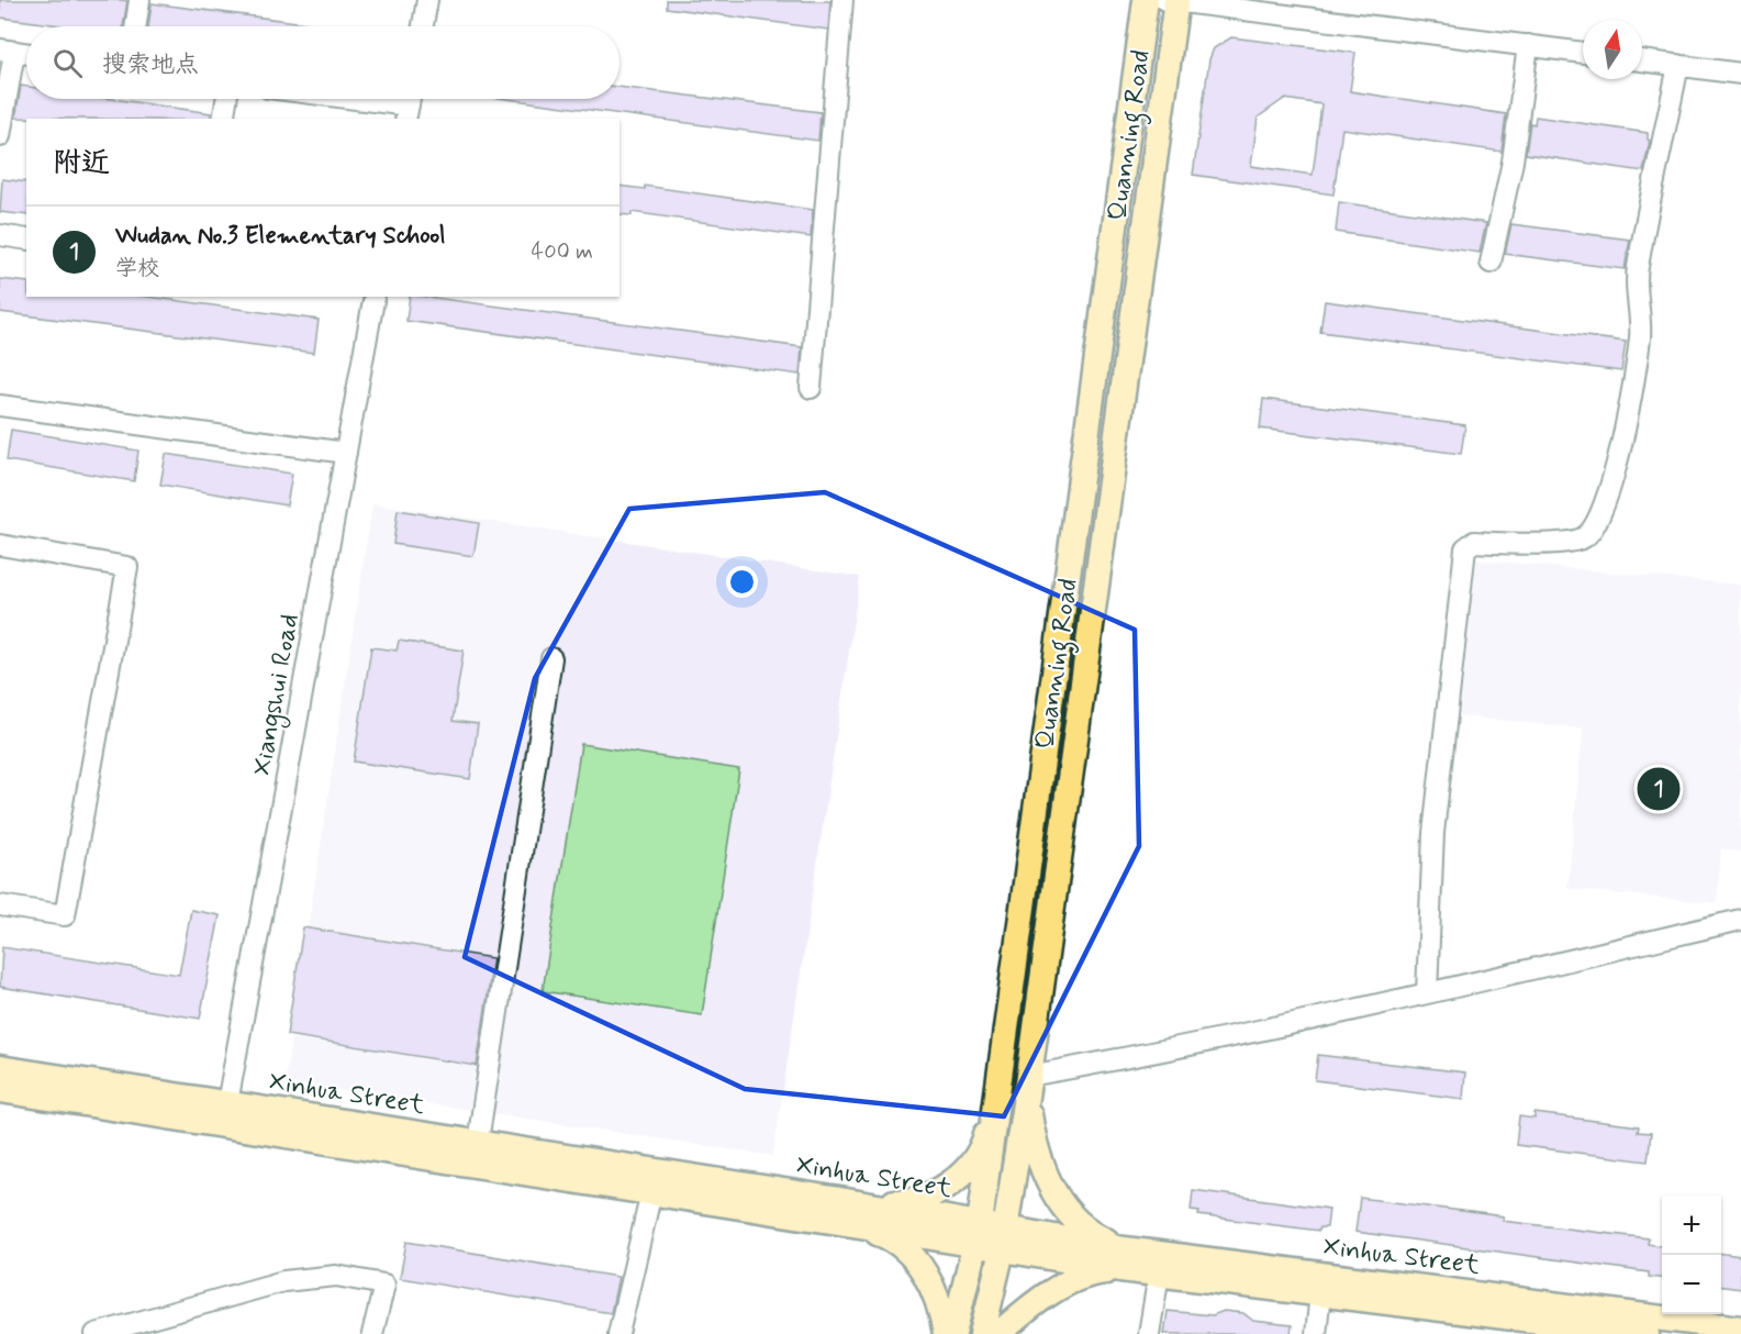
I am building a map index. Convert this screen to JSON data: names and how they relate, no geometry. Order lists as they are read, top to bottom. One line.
{"streets":{"main road":["Quanning Road","Xinhua Street"],"street":["Xiangshui Road"]},"crossings":[["Quanning Road","Xinhua Street"],["Xiangshui Road","Xinhua Street"]],"north":"top","page":{"search":"搜索地点","heading":"附近","list":[{"mark":"1","name":"Wudan No.3 Elementary School","note":"学校","value":"400 m"}],"pins":"1","map_buttons":["+","−"]}}
